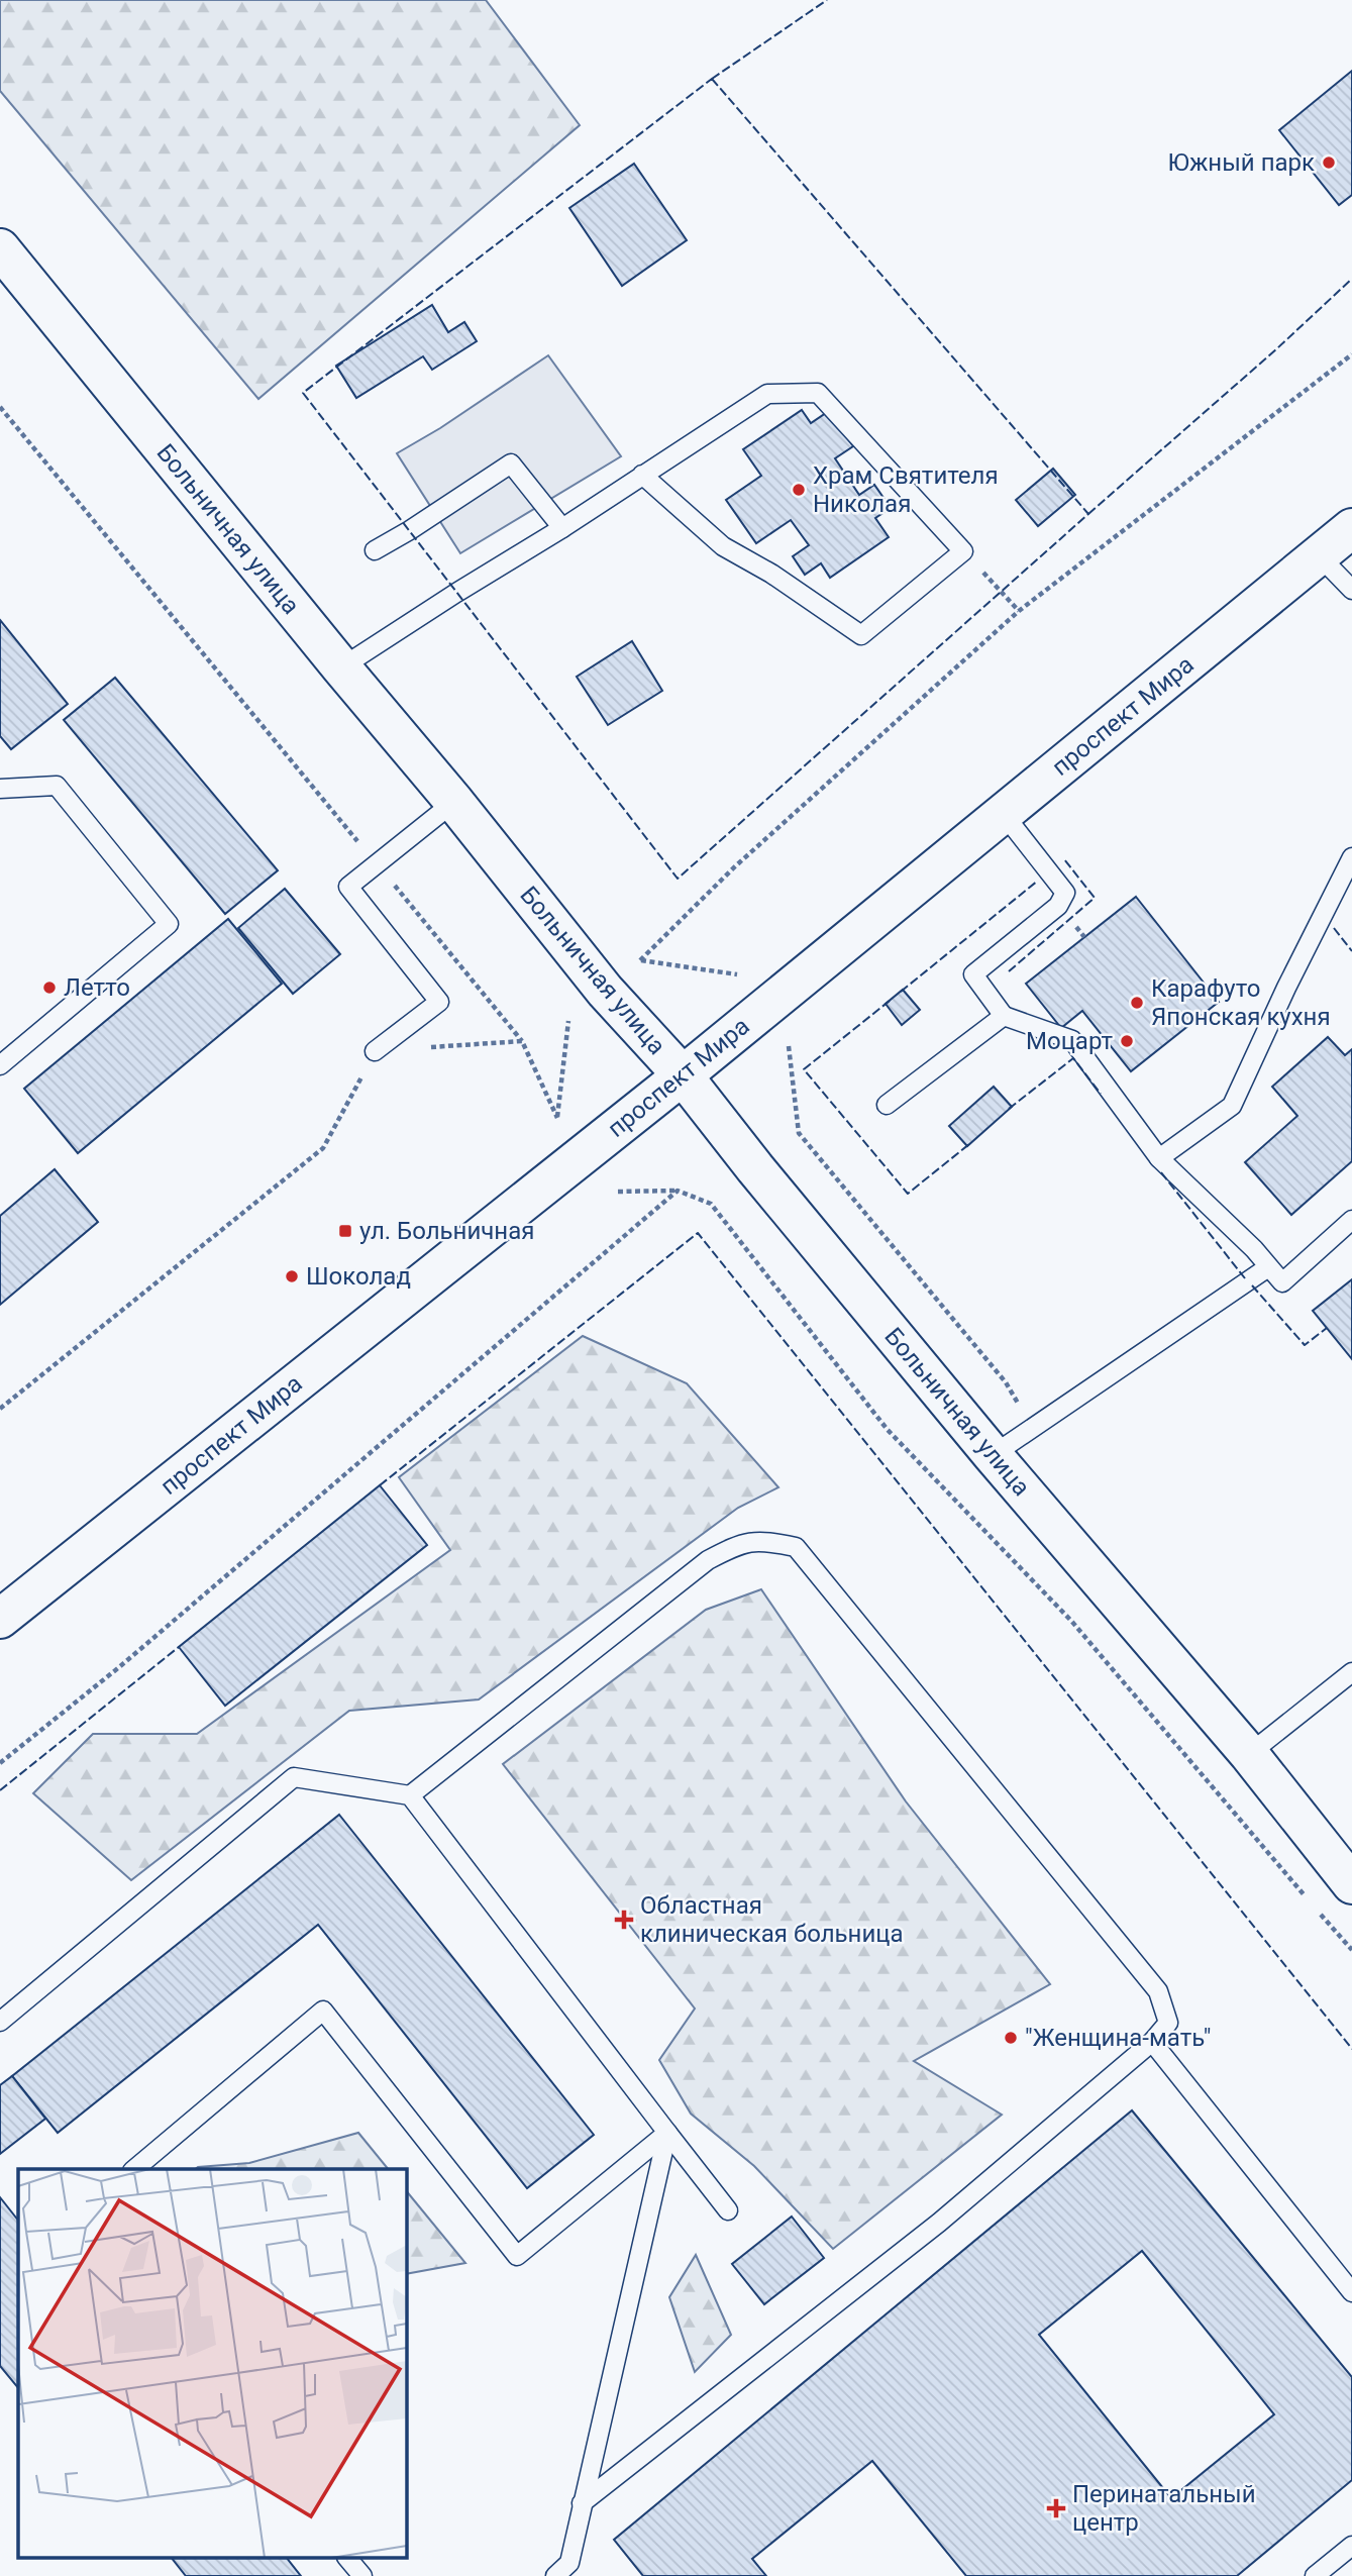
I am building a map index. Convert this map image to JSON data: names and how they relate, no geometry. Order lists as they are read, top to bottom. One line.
{"streets":{"main road":["Больничная улица","проспект Мира"]},"crossings":[["Больничная улица","проспект Мира"]],"places":{"other":["Южный парк","Храм Святителя Николая","Летто","Карафуто Японская кухня","Моцарт","Шоколад","\"Женщина-мать\""],"transit":["ул. Больничная"],"health":["Областная клиническая больница","Перинатальный центр"]}}
